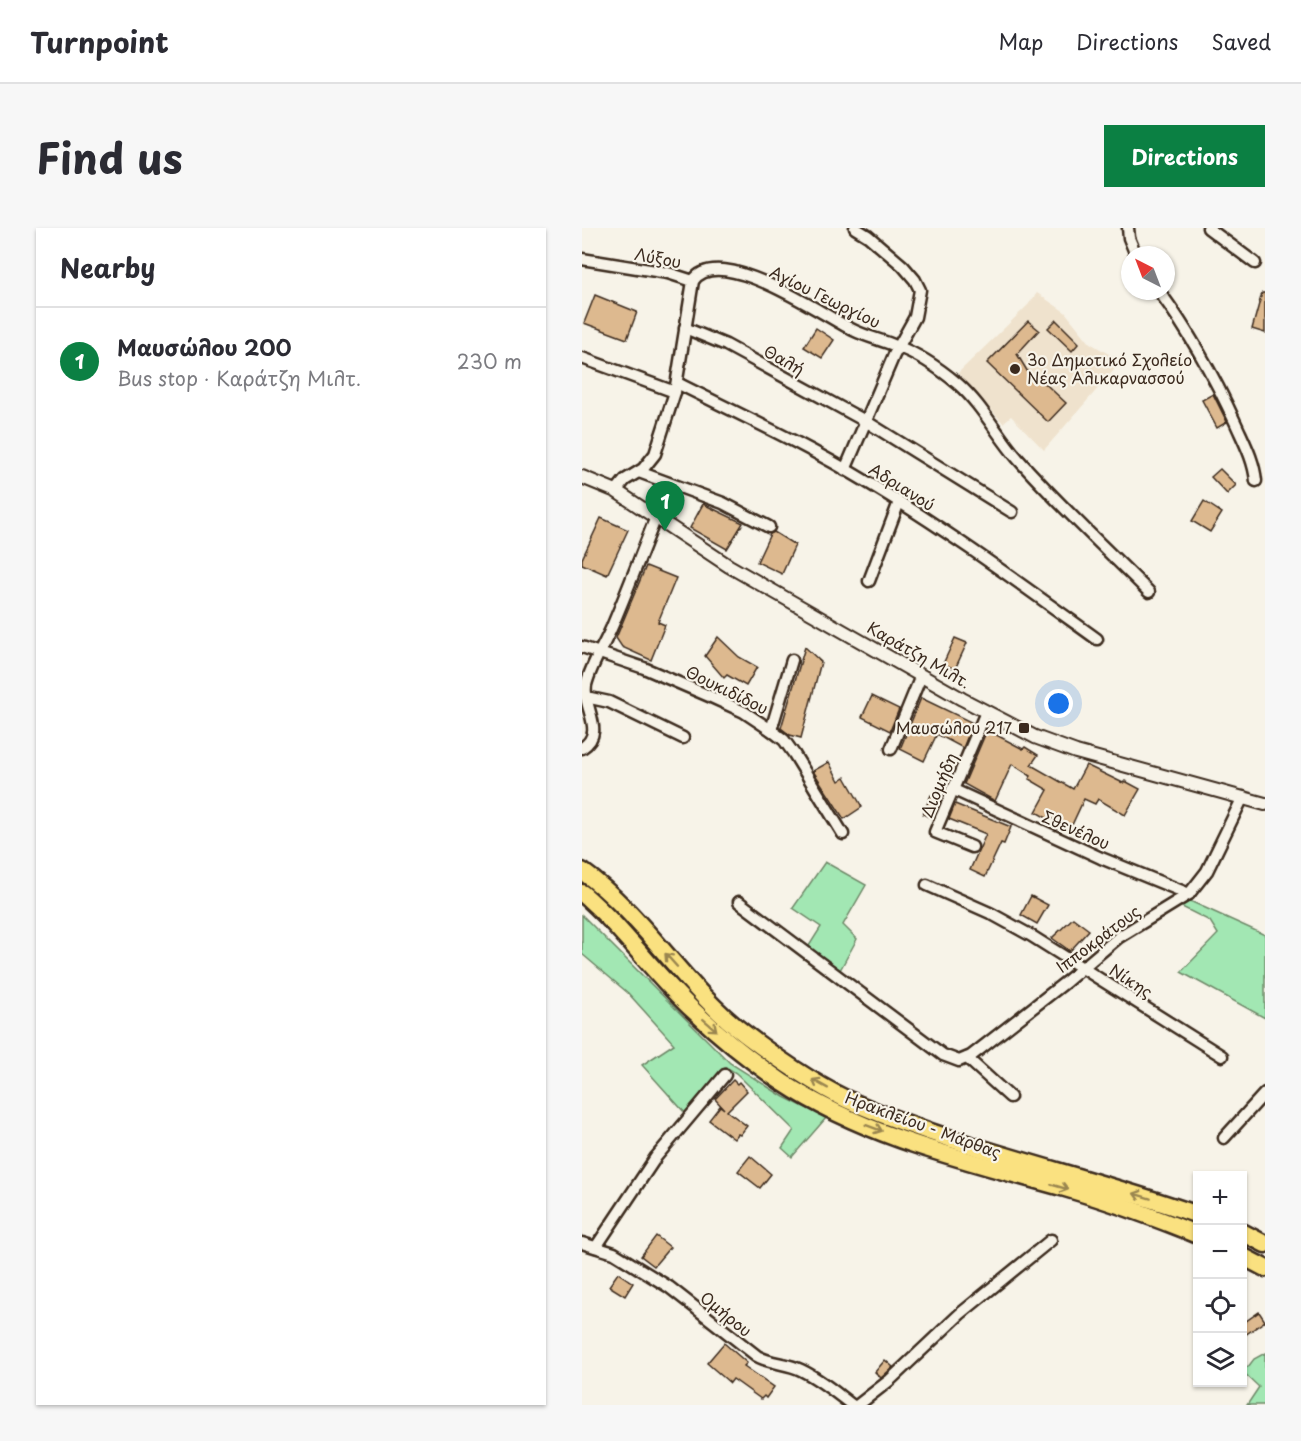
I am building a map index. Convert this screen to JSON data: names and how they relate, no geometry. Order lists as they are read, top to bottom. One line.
{"streets":{"main road":["Ηρακλείου - Μάρθας"],"street":["Λύξου","Αγίου Γεωργίου","Θαλή","Αδριανού","Καράτζη Μιλτ.","Θουκιδίδου","Διομήδη","Σθενέλου","Ιπποκράτους","Νίκης","Ομήρου"]},"crossings":[["Λύξου","Αγίου Γεωργίου"],["Καράτζη Μιλτ.","Διομήδη"],["Καράτζη Μιλτ.","Ιπποκράτους"],["Διομήδη","Σθενέλου"],["Σθενέλου","Ιπποκράτους"],["Ιπποκράτους","Νίκης"]],"places":{"other":["3ο Δημοτικό Σχολείο Νέας Αλικαρνασσού"],"transit":["Μαυσώλου 217"]},"north":"top left","page":{"header":"Turnpoint","nav":["Map","Directions","Saved"],"title":"Find us","buttons":"Directions","heading":"Nearby","list":[{"mark":"1","name":"Μαυσώλου 200","note":"Bus stop · Καράτζη Μιλτ.","value":"230 m"}],"pins":"1","map_buttons":["+","−"]}}
